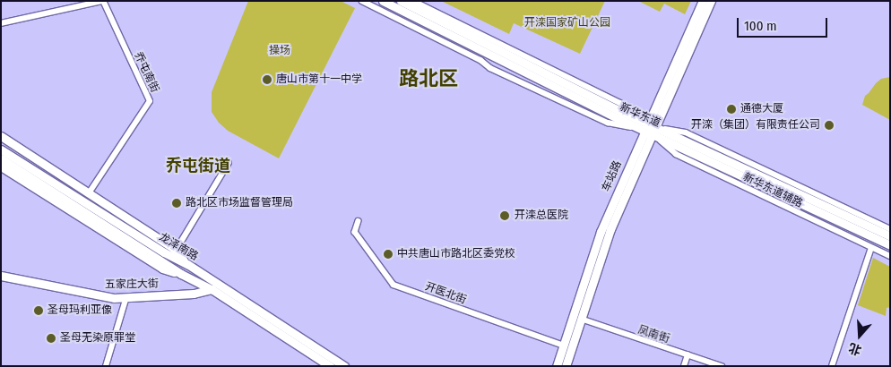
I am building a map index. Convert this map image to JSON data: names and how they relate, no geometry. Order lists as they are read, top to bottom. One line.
{"streets":{"main road":["新华东道","车站路","龙泽南路","五家庄大街"],"street":["乔屯南街","新华东道辅路","开医北街","凤南街"]},"crossings":[["新华东道","车站路"],["新华东道","新华东道辅路"],["车站路","新华东道辅路"],["车站路","开医北街"],["车站路","凤南街"],["龙泽南路","五家庄大街"]],"districts":["路北区","乔屯街道"],"parks":["开滦国家矿山公园","操场"],"places":["唐山市第十一中学","通德大厦","开滦（集团）有限责任公司","路北区市场监督管理局","开滦总医院","中共唐山市路北区委党校","圣母玛利亚像","圣母无染原罪堂"],"scale_bar":"100 m","north":"bottom"}
